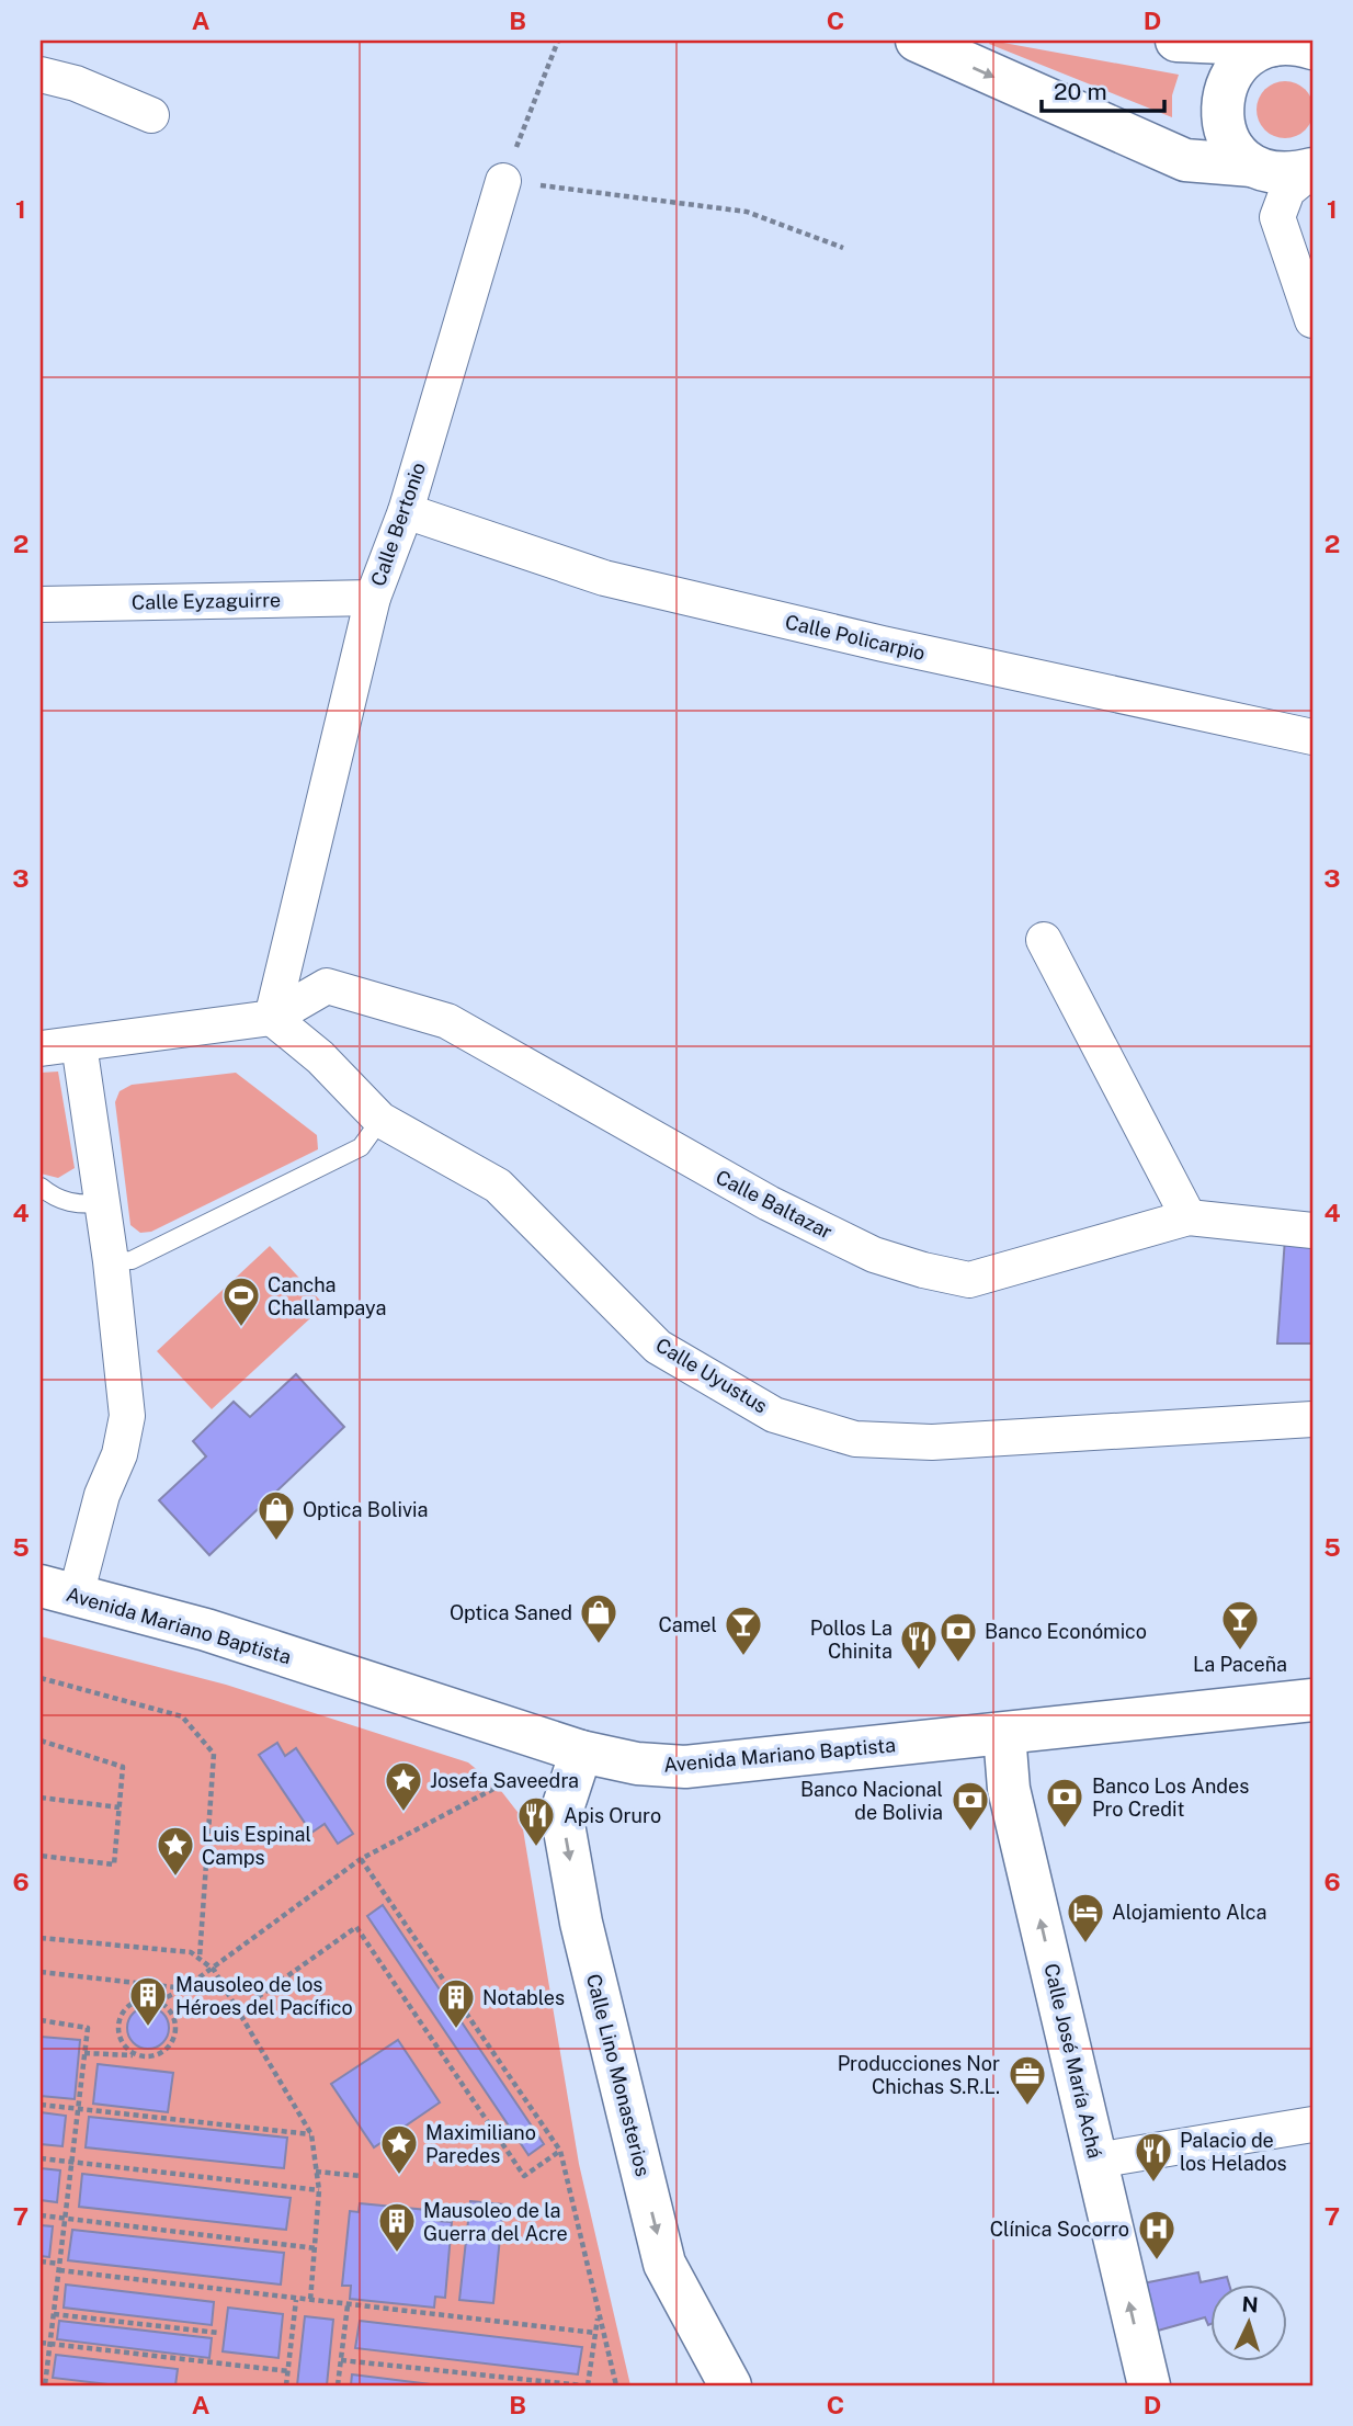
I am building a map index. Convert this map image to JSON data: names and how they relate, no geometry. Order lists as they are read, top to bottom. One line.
{"streets":{"main road":["Avenida Mariano Baptista","Calle José María Achá","Calle Lino Monasterios"],"street":["Calle Bertonio","Calle Eyzaguirre","Calle Policarpio","Calle Baltazar","Calle Uyustus"]},"crossings":[["Calle Bertonio","Calle Eyzaguirre"],["Calle Bertonio","Calle Policarpio"],["Calle Bertonio","Calle Baltazar"],["Calle Bertonio","Calle Uyustus"],["Calle Baltazar","Calle Uyustus"],["Avenida Mariano Baptista","Calle José María Achá"],["Avenida Mariano Baptista","Calle Lino Monasterios"]],"one_way":["Calle José María Achá","Calle Lino Monasterios"],"places":{"sports":["Cancha Challampaya"],"shop":["Optica Bolivia","Optica Saned"],"bar":["La Paceña","Camel"],"bank":["Banco Económico","Banco Los Andes Pro Credit","Banco Nacional de Bolivia"],"restaurant":["Pollos La Chinita","Apis Oruro","Palacio de los Helados"],"place":["Josefa Saveedra","Luis Espinal Camps","Maximiliano Paredes"],"hotel":["Alojamiento Alca"],"building":["Mausoleo de los Héroes del Pacífico","Notables","Mausoleo de la Guerra del Acre"],"office":["Producciones Nor Chichas S.R.L."],"hospital":["Clínica Socorro"]},"scale_bar":"20 m","north":"top","grid":{"columns":["A","B","C","D"],"rows":["1","2","3","4","5","6","7"]}}
